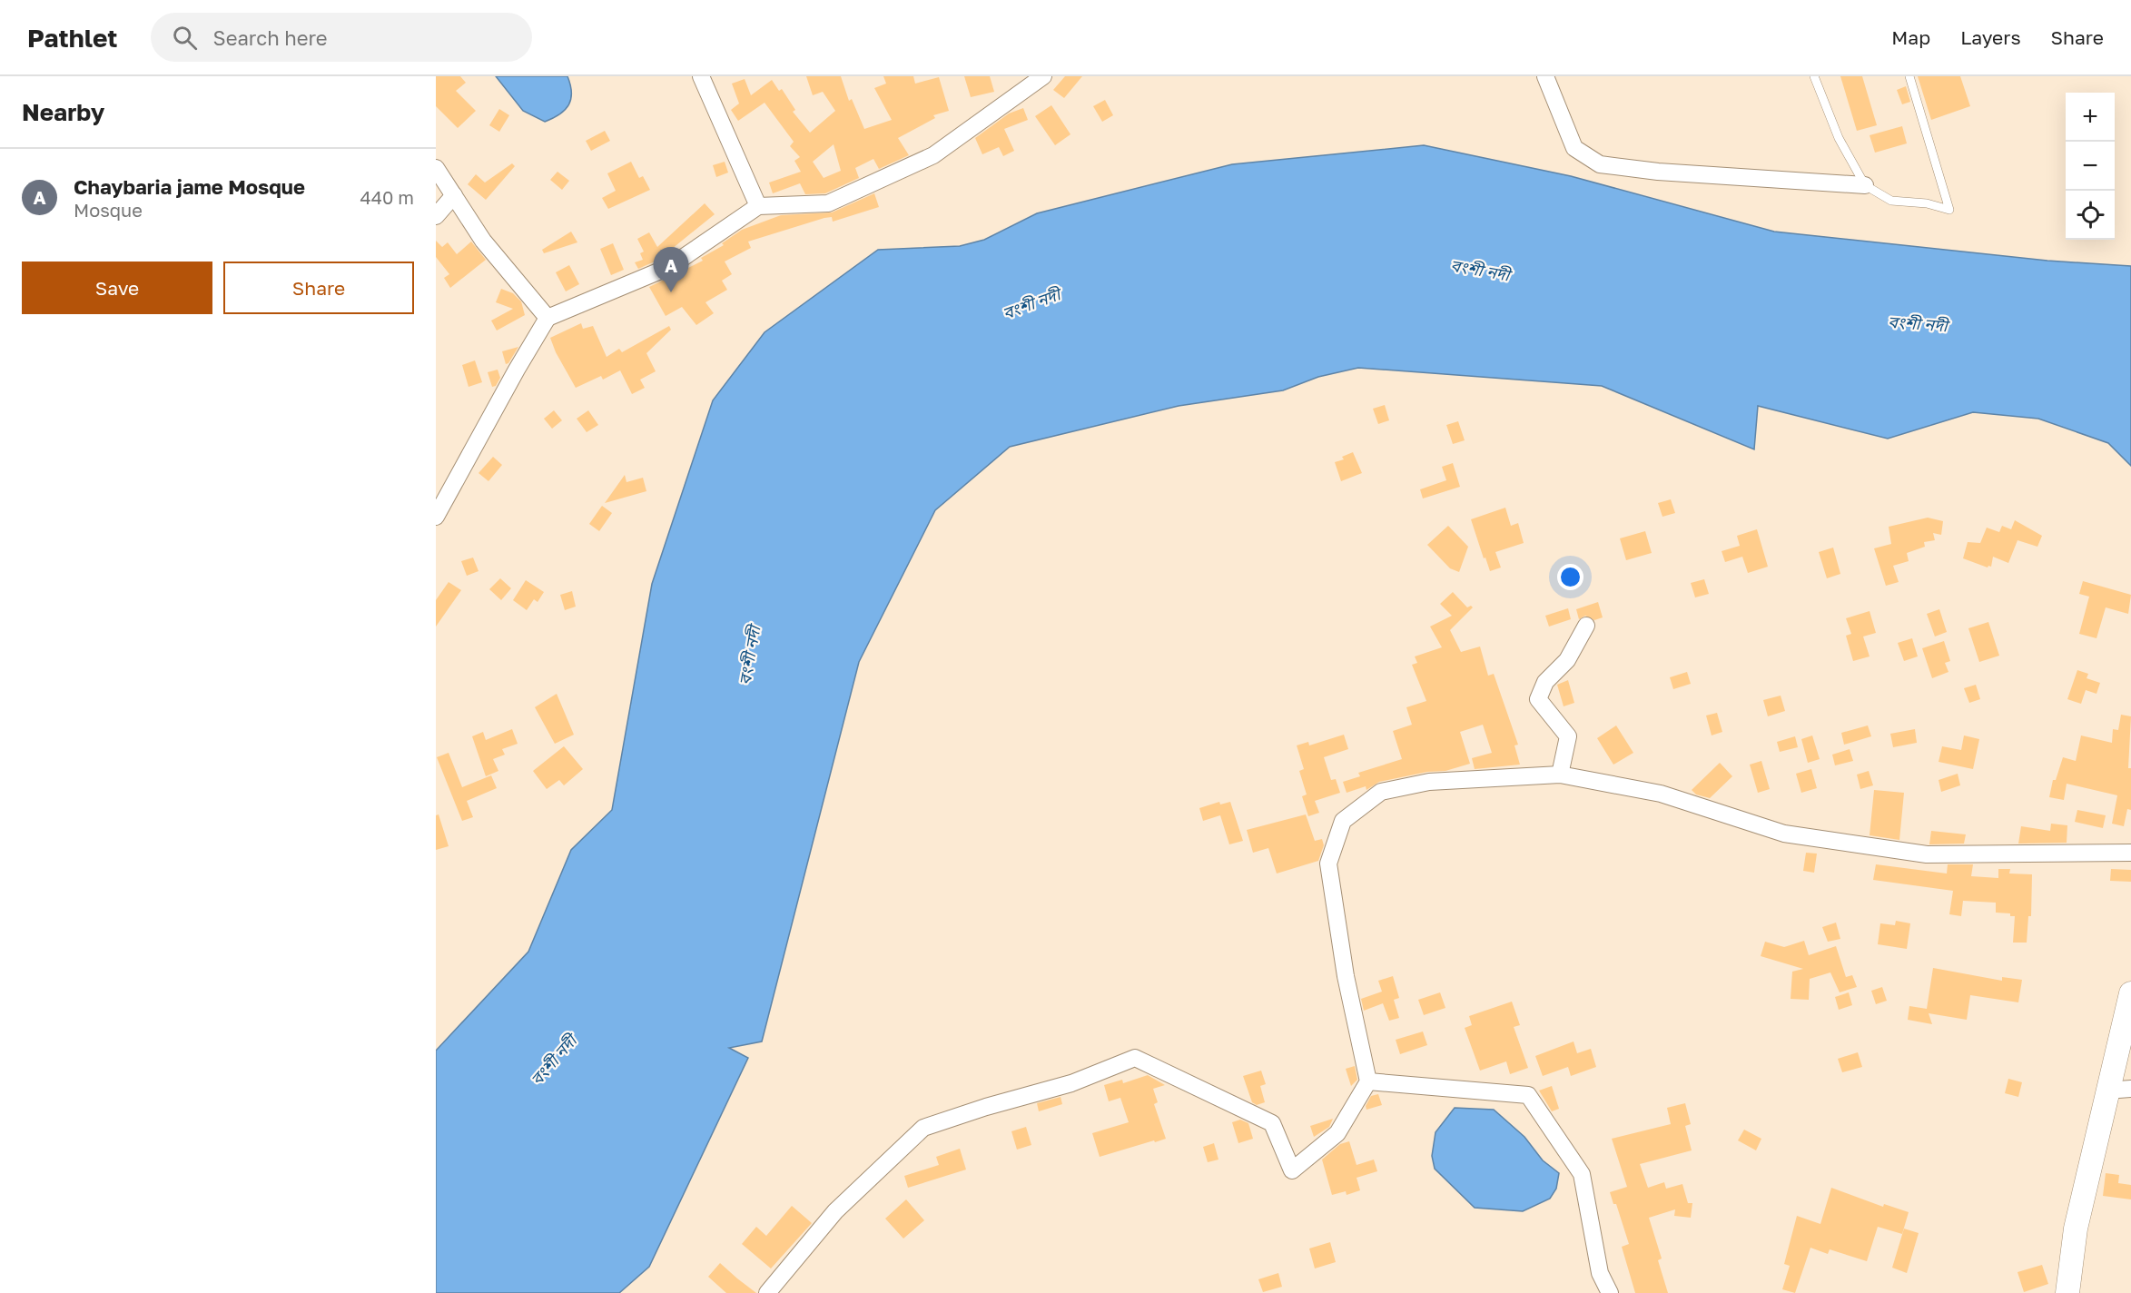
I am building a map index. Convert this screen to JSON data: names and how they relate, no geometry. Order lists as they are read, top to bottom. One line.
{"water":["বংশী নদী"],"page":{"header":"Pathlet","search":"Search here","nav":["Map","Layers","Share"],"heading":"Nearby","map_buttons":["+","−"],"list":[{"mark":"A","name":"Chaybaria jame Mosque","note":"Mosque","value":"440 m"}],"buttons":["Save","Share"],"pins":"A"}}
